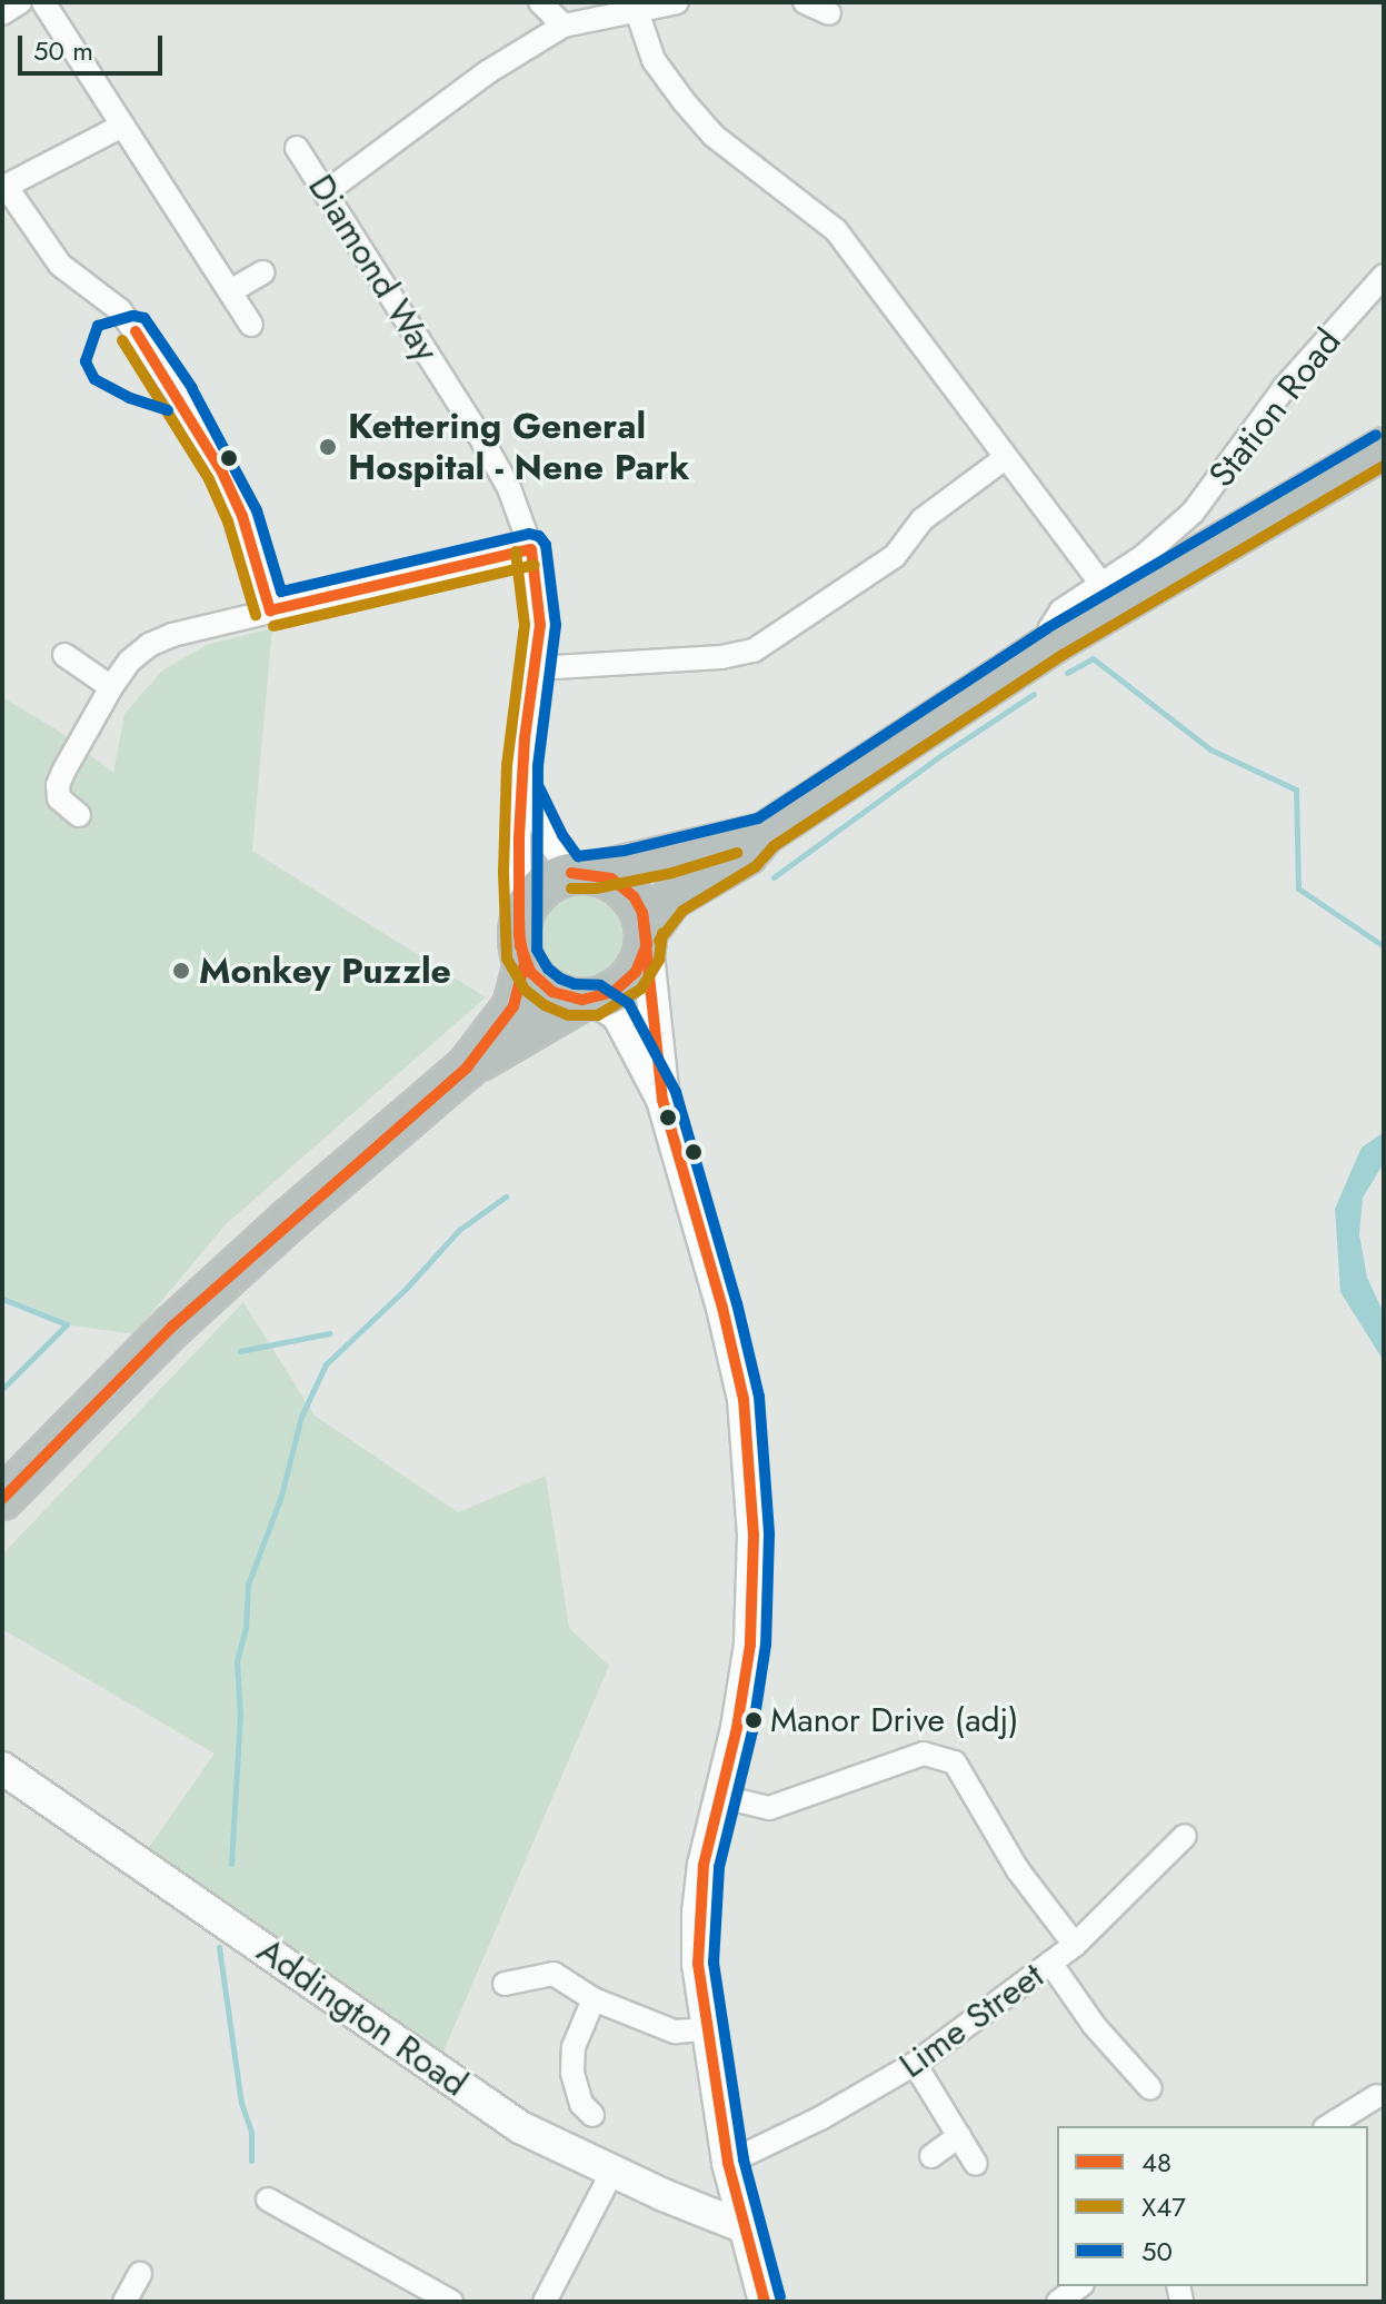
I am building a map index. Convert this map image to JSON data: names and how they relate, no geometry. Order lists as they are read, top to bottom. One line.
{"streets":{"highway":["Station Road"],"main road":["Addington Road"],"street":["Diamond Way","Lime Street"]},"crossings":[["Diamond Way","Station Road"]],"places":["Kettering General Hospital - Nene Park","Monkey Puzzle","Manor Drive (adj)"],"lines":["transit line 50","transit line 48","transit line X47"],"legend":["48","X47","50"],"scale_bar":"50 m"}
